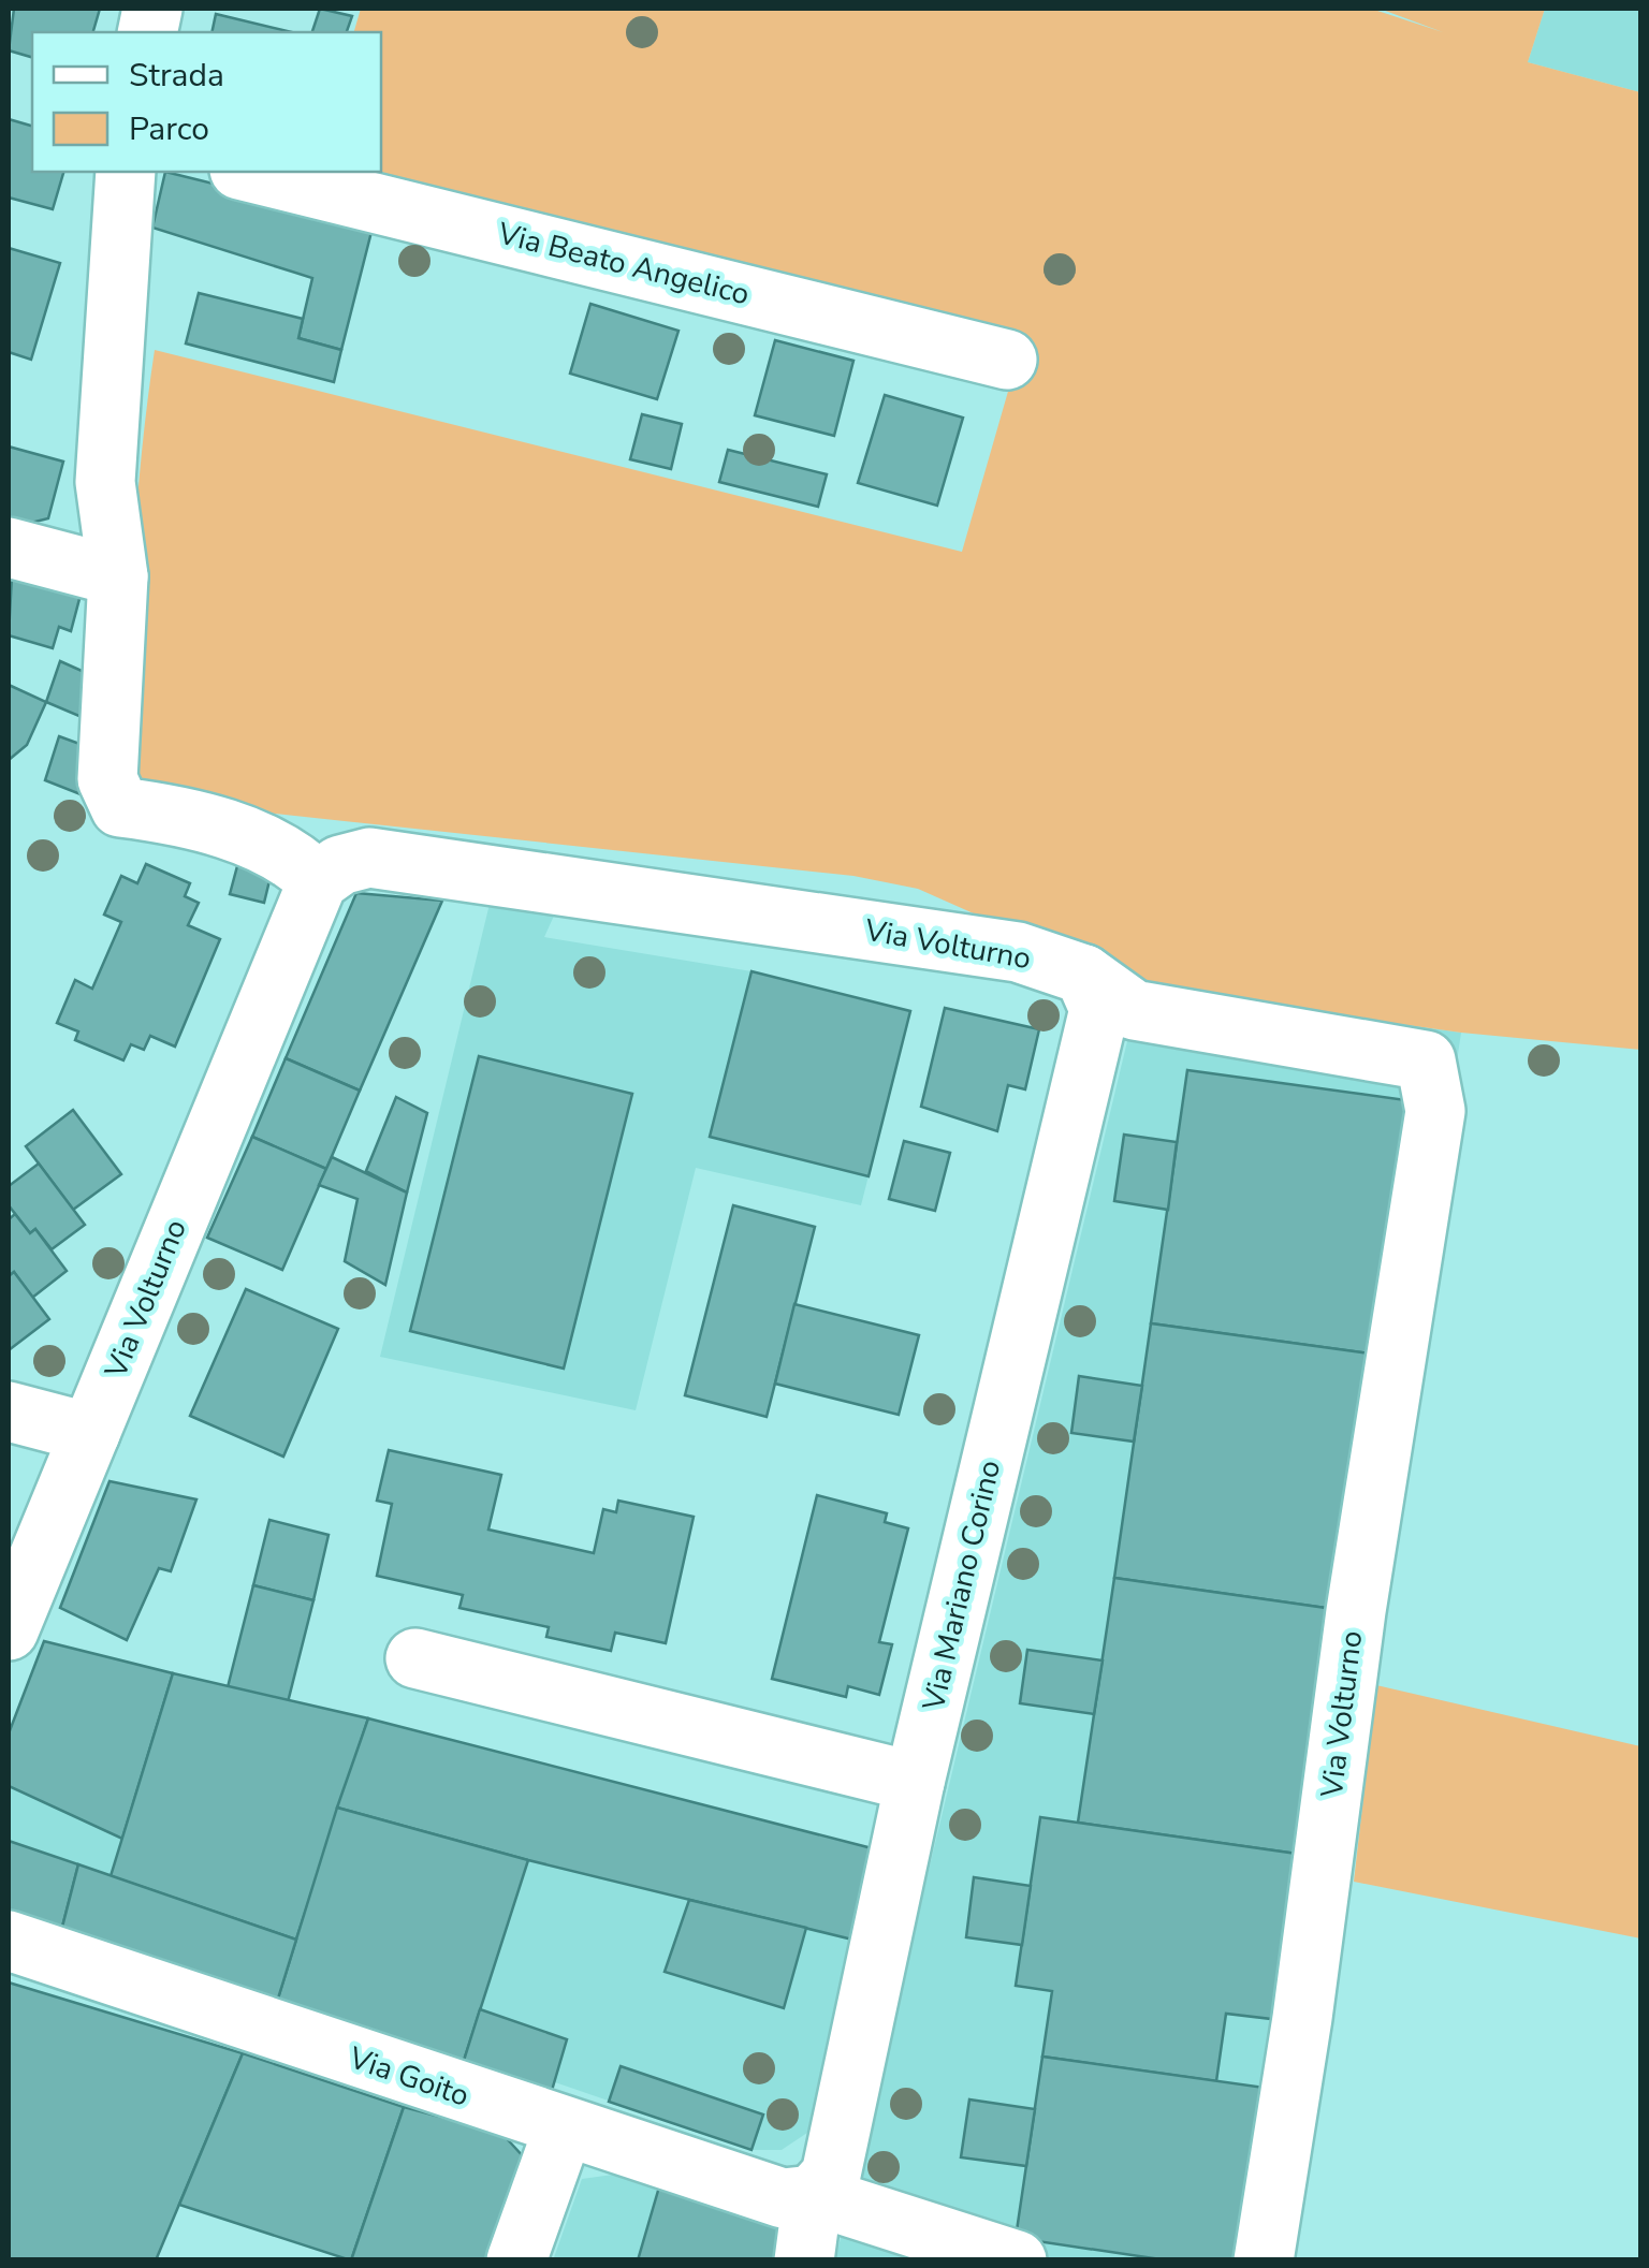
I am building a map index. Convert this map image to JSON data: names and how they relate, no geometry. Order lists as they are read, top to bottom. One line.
{"streets":{"street":["Via Beato Angelico","Via Volturno","Via Mariano Corino","Via Goito"]},"crossings":[["Via Volturno","Via Mariano Corino"],["Via Mariano Corino","Via Goito"]],"legend":["Strada","Parco"]}
